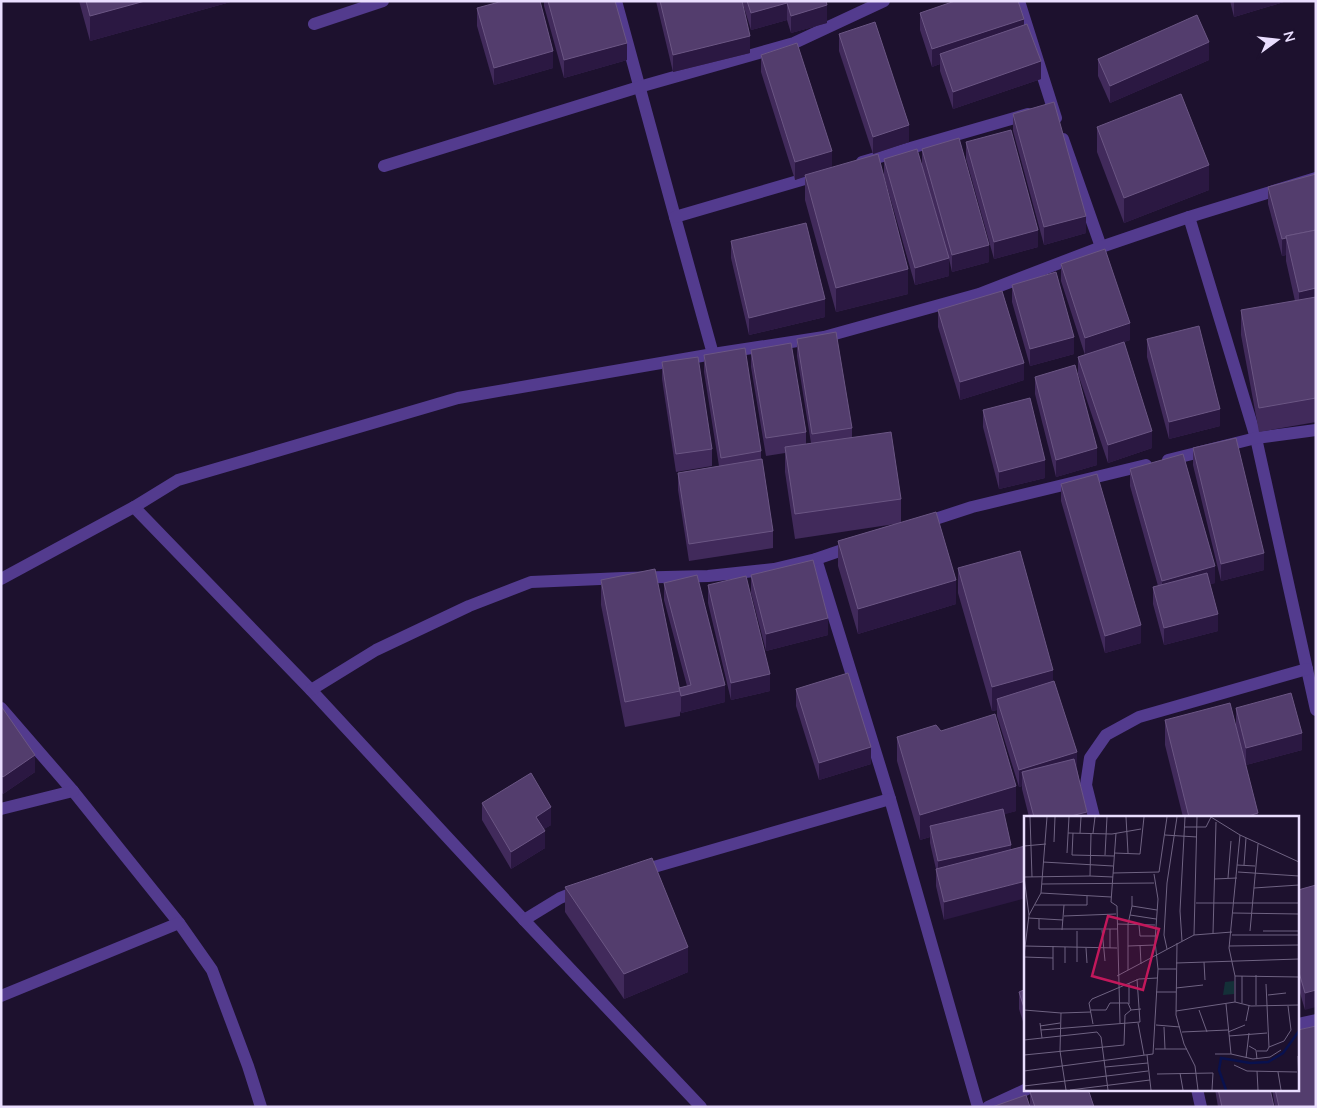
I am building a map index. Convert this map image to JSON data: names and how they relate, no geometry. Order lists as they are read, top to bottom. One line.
{"north":"right"}
